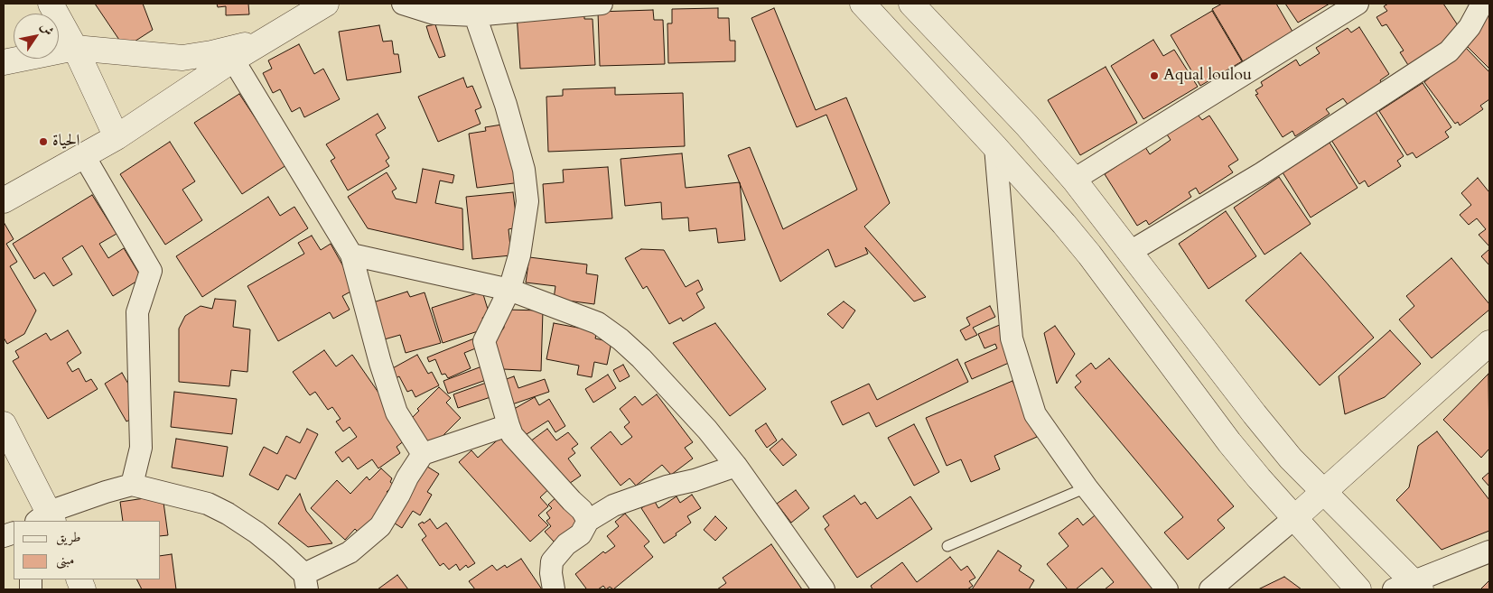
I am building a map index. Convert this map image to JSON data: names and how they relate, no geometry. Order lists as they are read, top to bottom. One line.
{"places":["Aqual loulou","الحياة"],"legend":["طريق","مبنى"],"north":"top right"}
